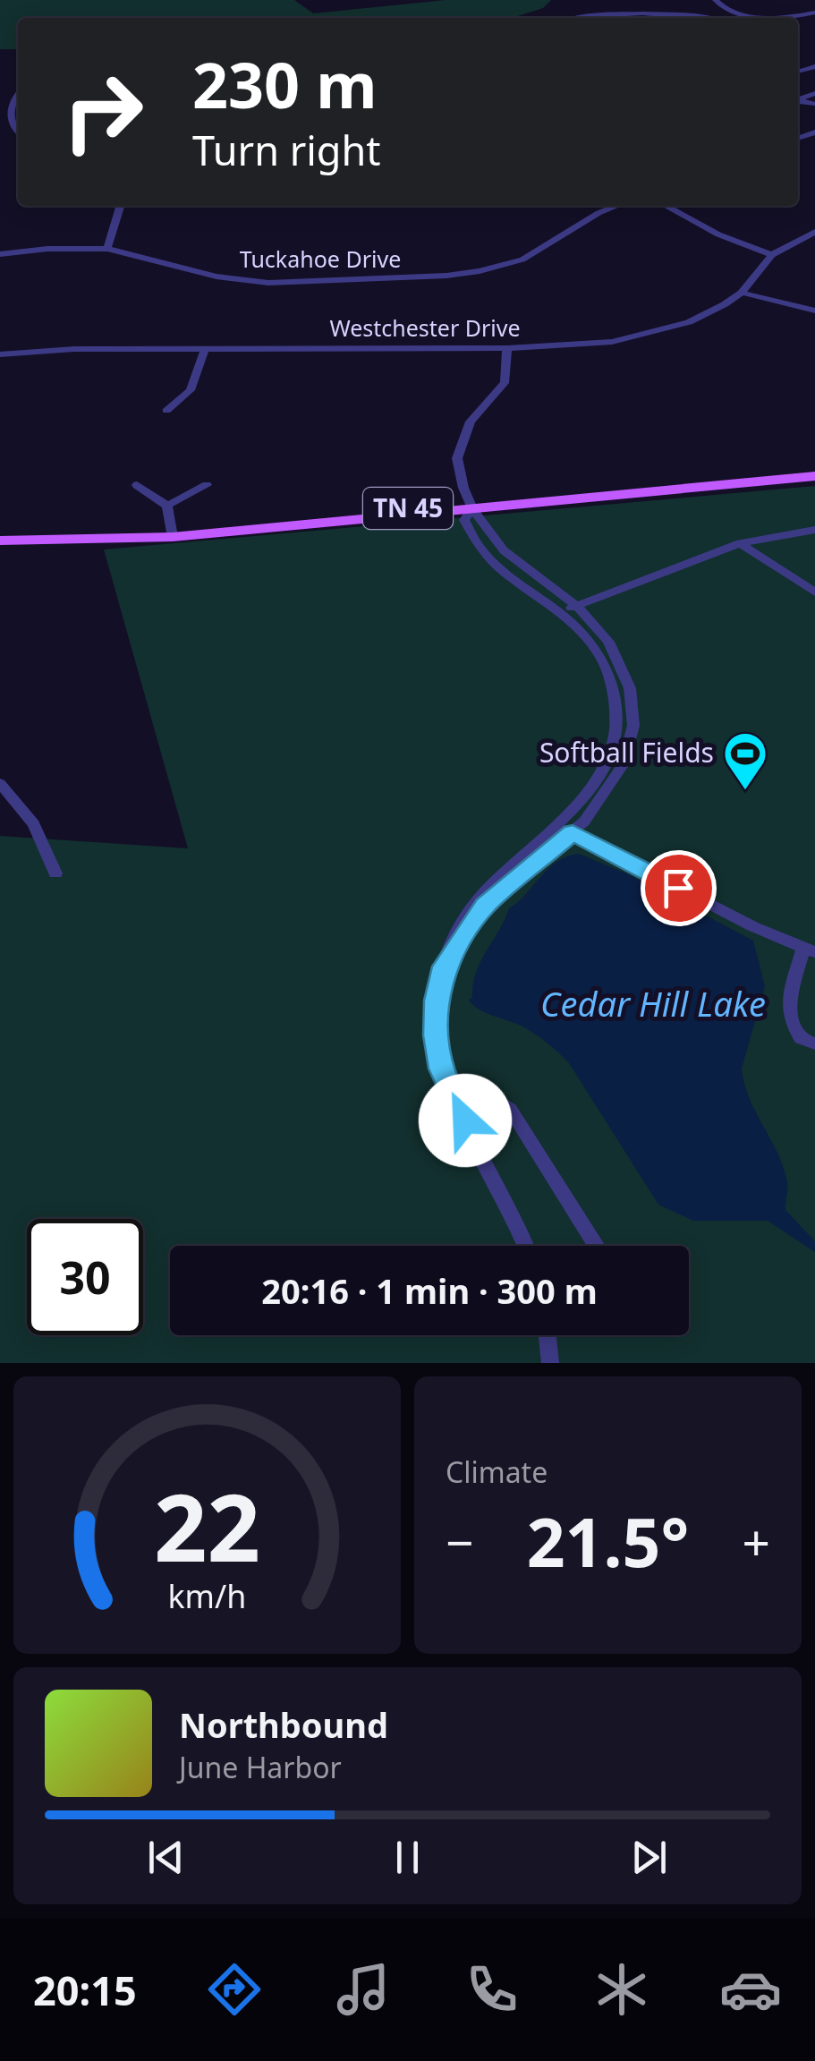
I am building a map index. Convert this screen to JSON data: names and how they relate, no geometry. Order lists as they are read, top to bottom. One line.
{"streets":{"main road":["TN 45"],"street":["Tuckahoe Drive","Westchester Drive"]},"water":["Cedar Hill Lake"],"places":{"sports":["Softball Fields"]},"page":{"turn":["230 m","Turn right"],"limit":"30","trip":"20:16 · 1 min · 300 m","tile":"Climate","heat":["−","21.5°","+"],"song":["Northbound","June Harbor"],"tabs":"20:15","gauge":["22","km/h"]}}
